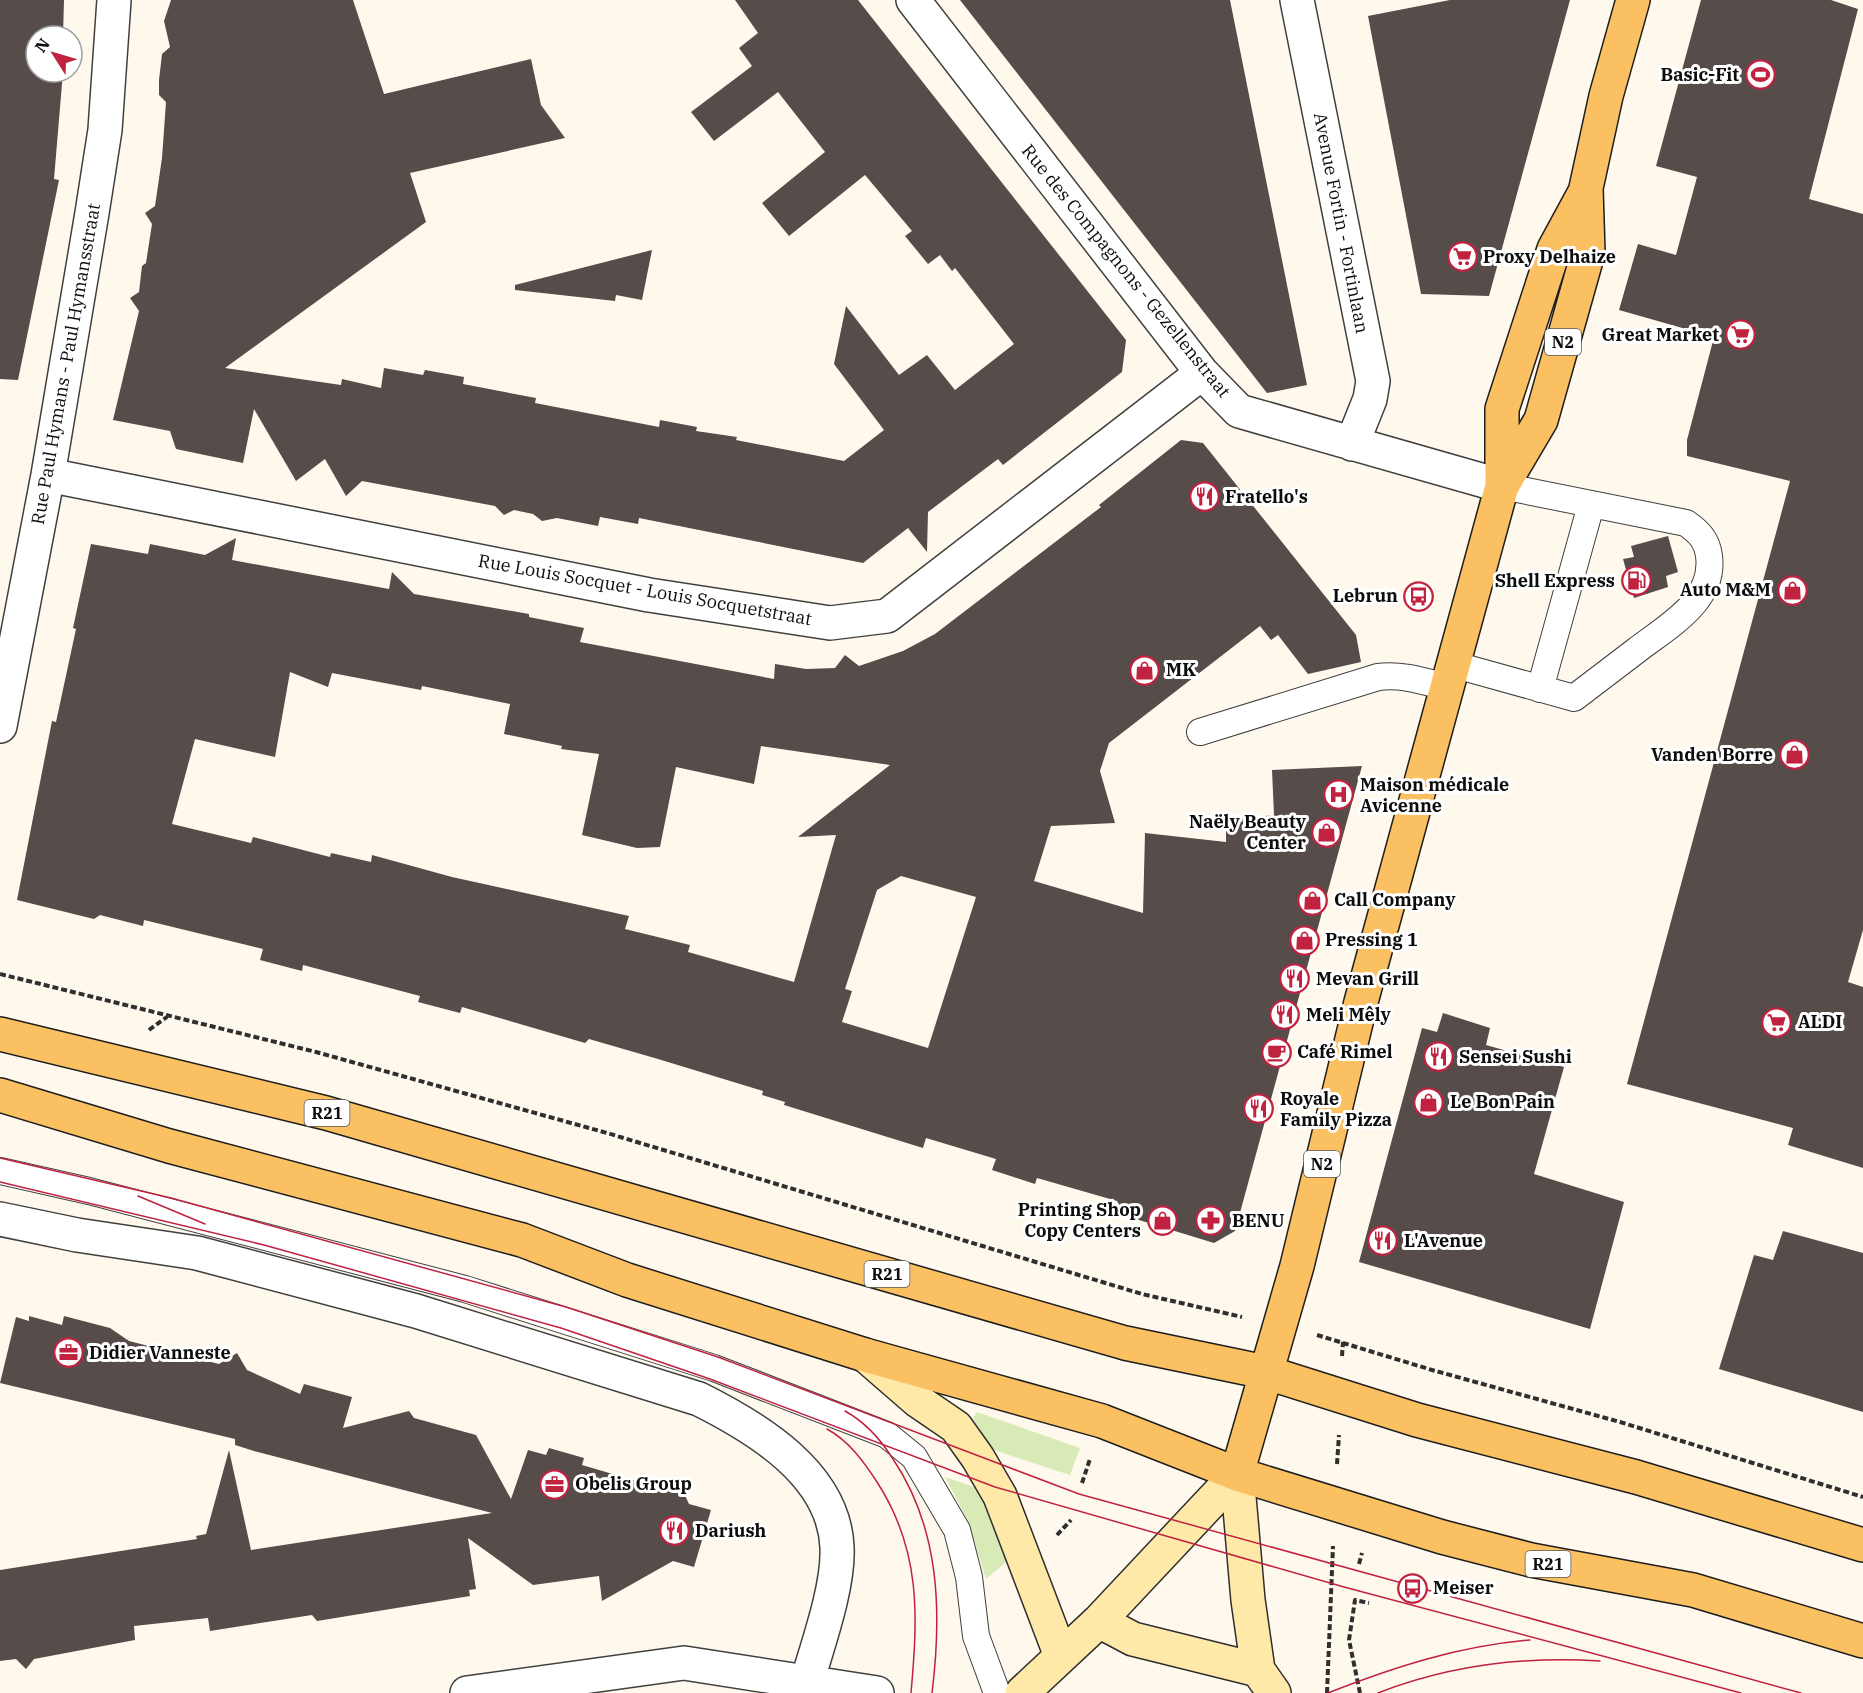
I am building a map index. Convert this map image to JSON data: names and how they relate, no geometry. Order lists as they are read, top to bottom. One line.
{"streets":{"main road":["N2","R21"],"street":["Avenue Fortin - Fortinlaan","Rue des Compagnons - Gezellenstraat","Rue Paul Hymans - Paul Hymansstraat","Rue Louis Socquet - Louis Socquetstraat"]},"crossings":[["Avenue Fortin - Fortinlaan","Rue des Compagnons - Gezellenstraat"],["Rue des Compagnons - Gezellenstraat","N2"],["Rue des Compagnons - Gezellenstraat","Rue Louis Socquet - Louis Socquetstraat"],["N2","R21"],["Rue Paul Hymans - Paul Hymansstraat","Rue Louis Socquet - Louis Socquetstraat"]],"places":{"sports":["Basic-Fit"],"supermarket":["Proxy Delhaize","Great Market","ALDI"],"restaurant":["Fratello's","Mevan Grill","Meli Mêly","Sensei Sushi","Royale Family Pizza","L'Avenue","Dariush"],"fuel station":["Shell Express"],"shop":["Auto M&M","MK","Vanden Borre","Naëly Beauty Center","Call Company","Pressing 1","Le Bon Pain","Printing Shop Copy Centers"],"bus stop":["Lebrun","Meiser"],"hospital":["Maison médicale Avicenne"],"cafe":["Café Rimel"],"pharmacy":["BENU"],"office":["Didier Vanneste","Obelis Group"]},"north":"top left"}
